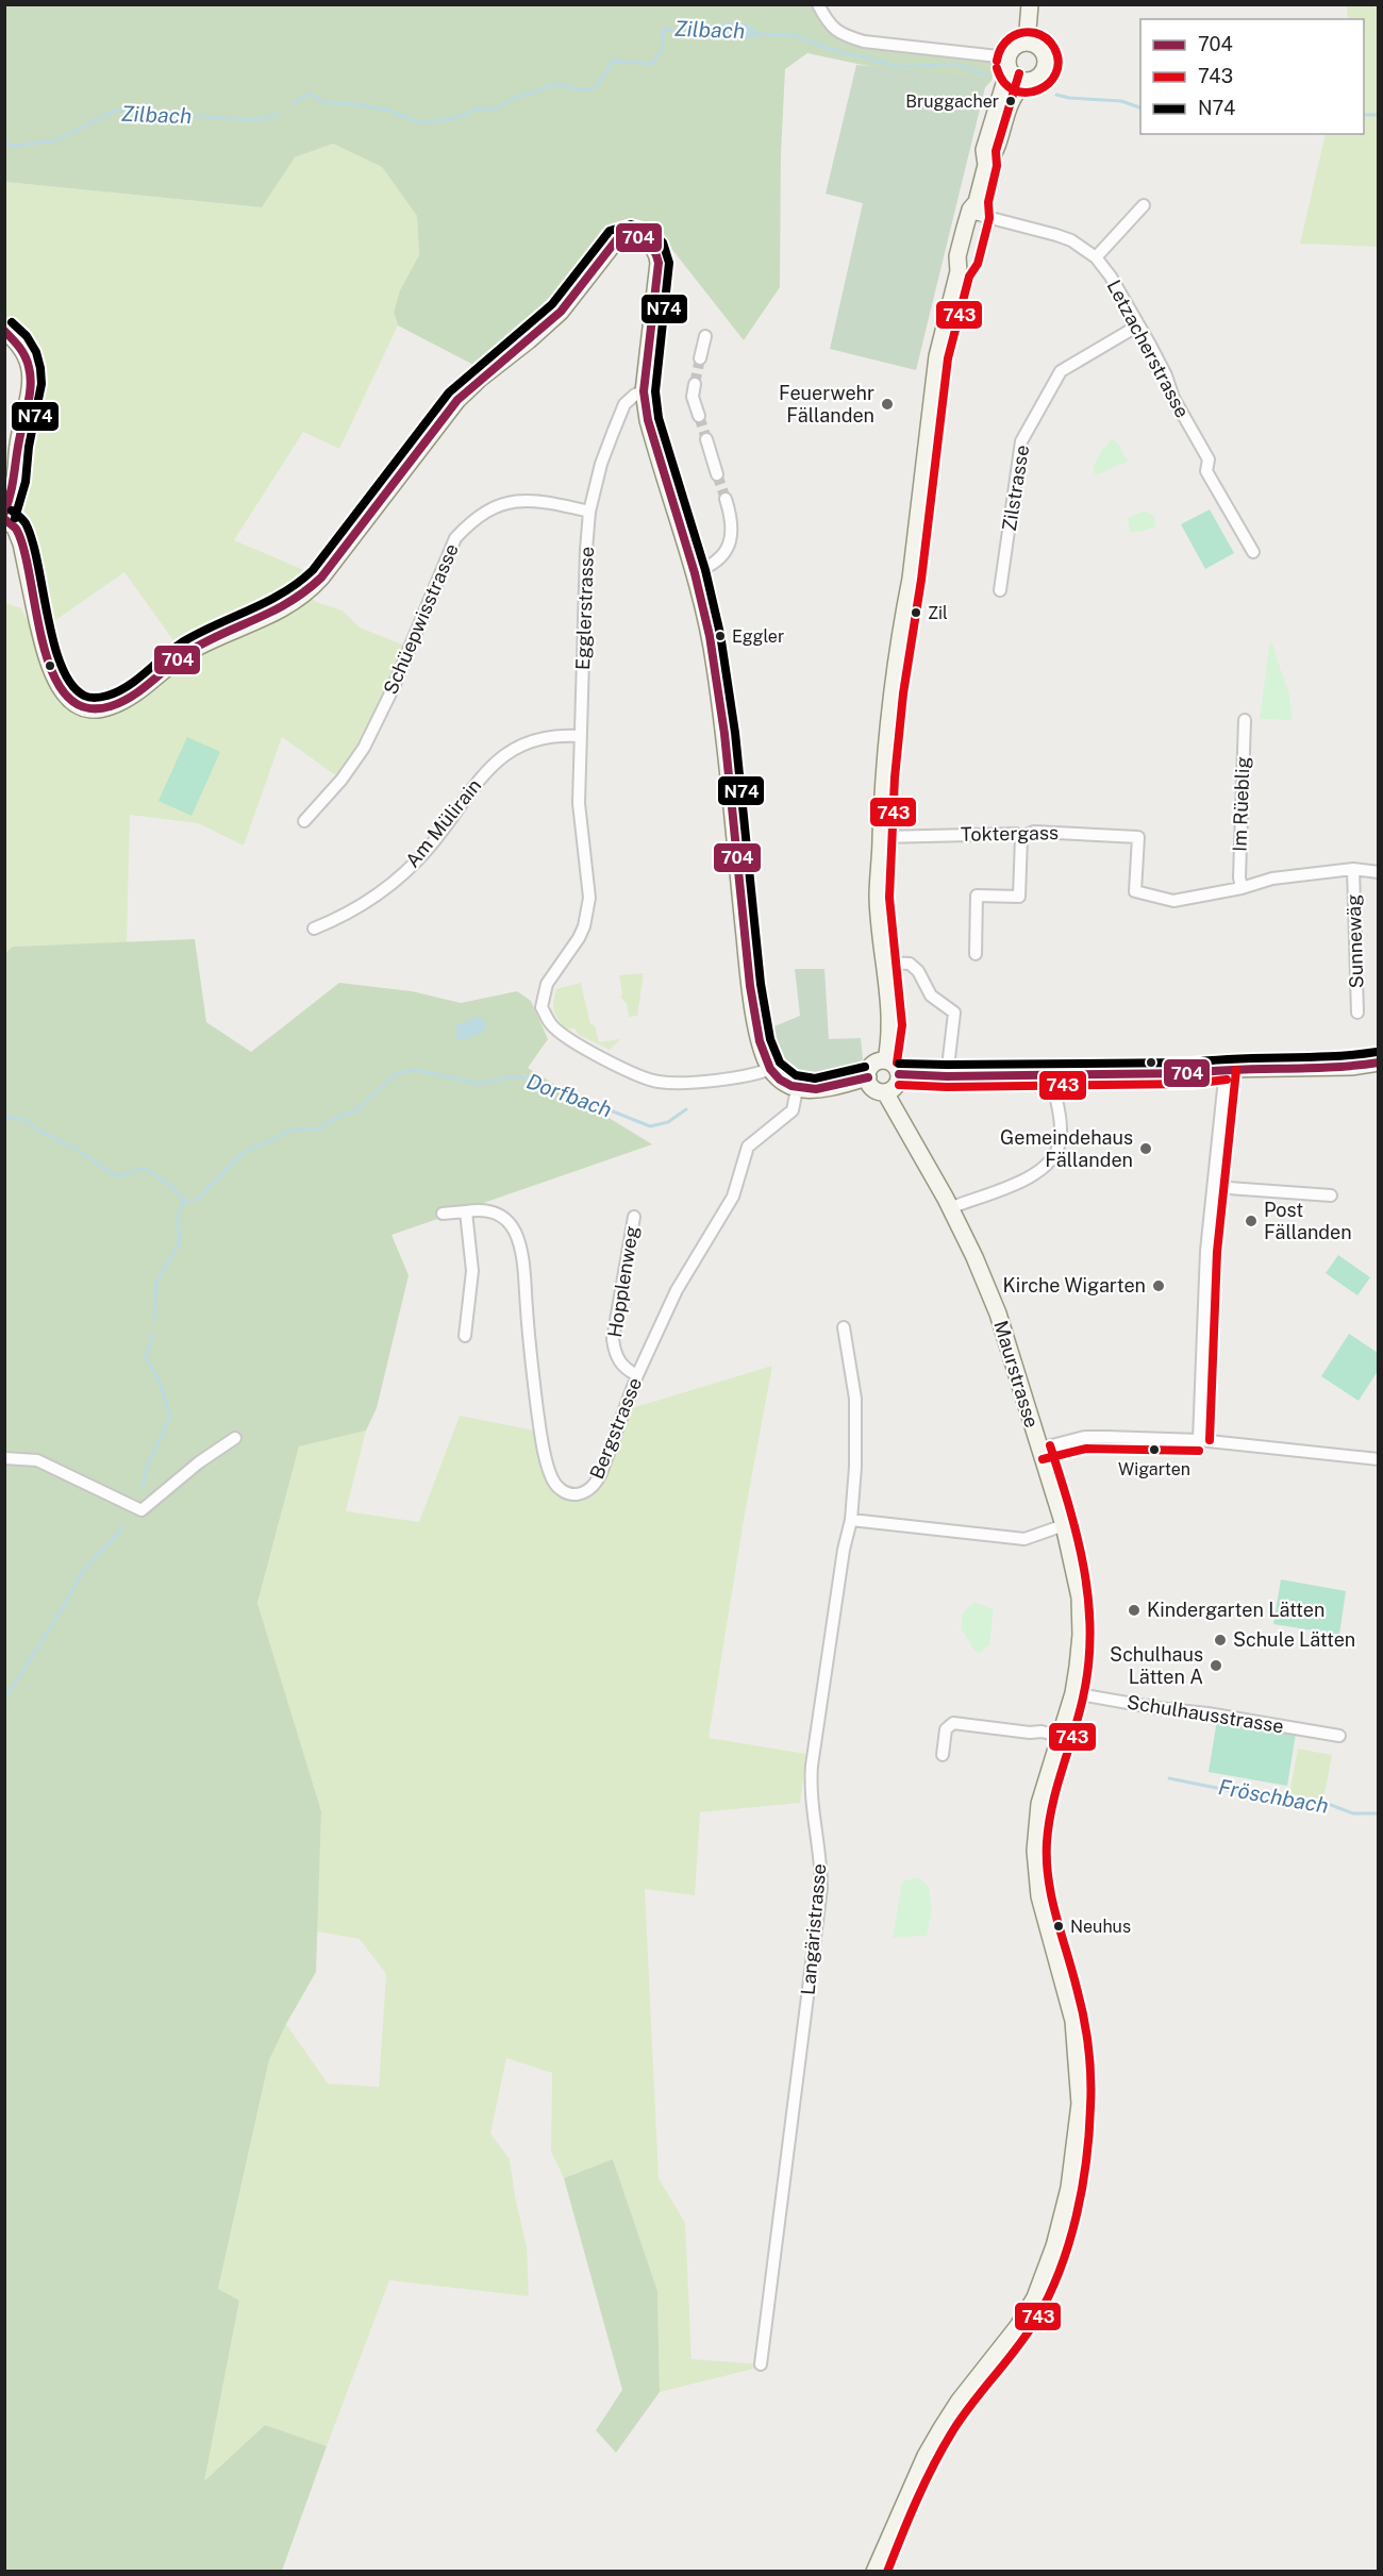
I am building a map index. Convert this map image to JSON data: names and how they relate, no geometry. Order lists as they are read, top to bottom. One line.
{"streets":{"main road":["Maurstrasse"],"street":["Letzacherstrasse","Zilstrasse","Egglerstrasse","Schüepwisstrasse","Im Rüeblig","Am Mülirain","Toktergass","Sunnewäg","Hopplenweg","Bergstrasse","Schulhausstrasse","Langäristrasse"]},"crossings":[["Letzacherstrasse","Zilstrasse"],["Egglerstrasse","Schüepwisstrasse"],["Egglerstrasse","Am Mülirain"],["Im Rüeblig","Toktergass"],["Hopplenweg","Bergstrasse"],["Maurstrasse","Schulhausstrasse"]],"water":["Zilbach","Dorfbach","Fröschbach"],"places":["Bruggacher","Feuerwehr Fällanden","Zil","Eggler","Gemeindehaus Fällanden","Post Fällanden","Kirche Wigarten","Wigarten","Kindergarten Lätten","Schule Lätten","Schulhaus Lätten A","Neuhus"],"lines":["transit line 743","transit line N74","transit line 704"],"legend":["704","743","N74"]}
